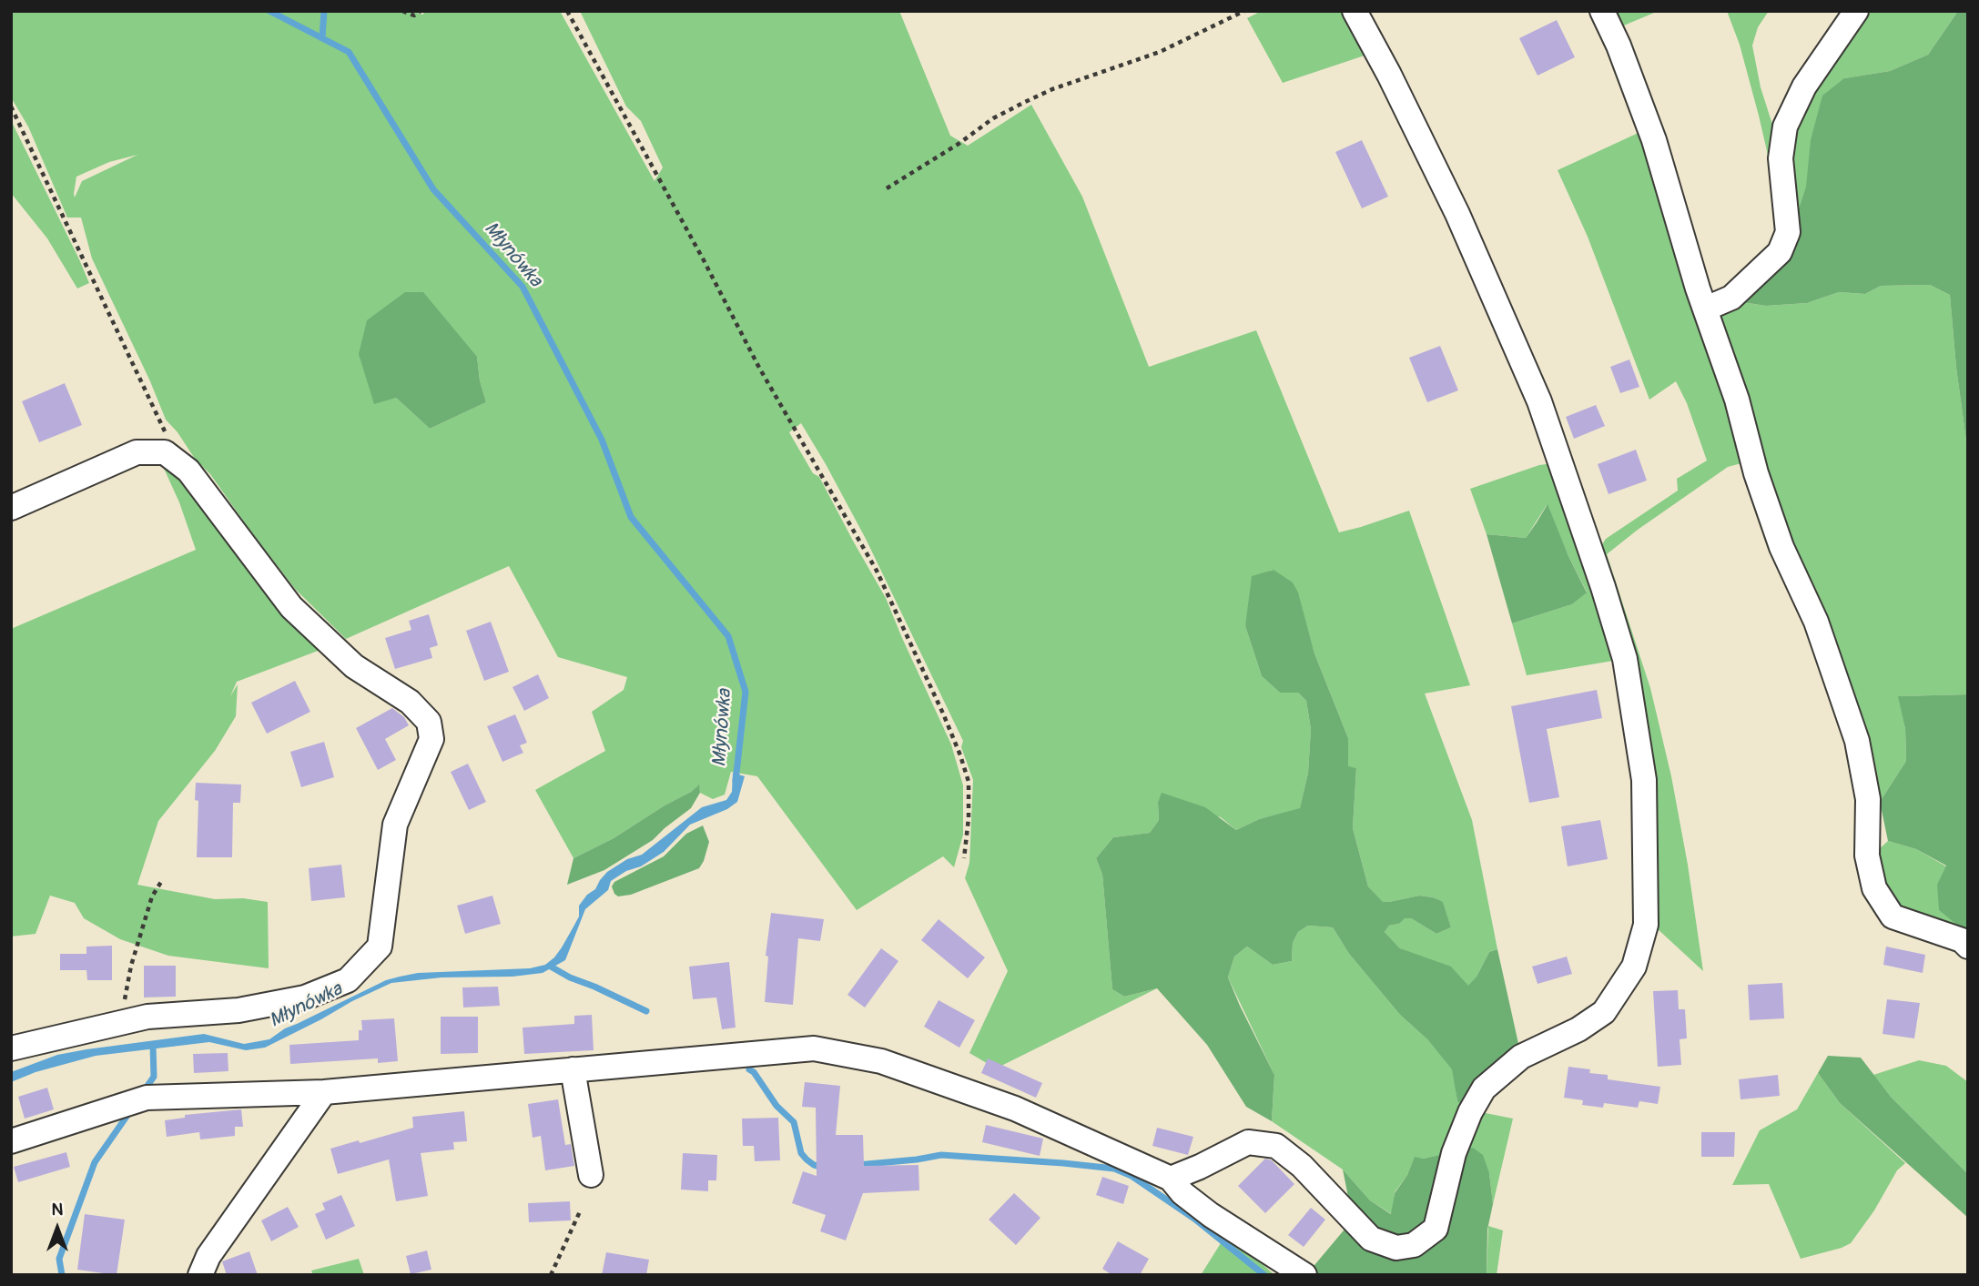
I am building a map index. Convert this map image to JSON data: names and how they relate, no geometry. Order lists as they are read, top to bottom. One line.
{"water":["Młynówka"],"north":"top"}
